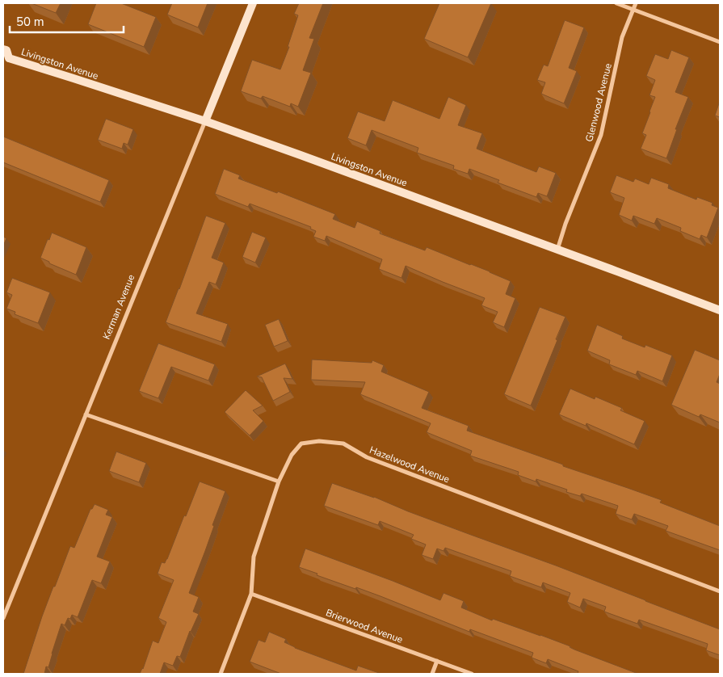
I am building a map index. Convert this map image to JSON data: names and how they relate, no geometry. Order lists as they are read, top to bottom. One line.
{"streets":{"main road":["Livingston Avenue","Kerman Avenue"],"street":["Glenwood Avenue","Hazelwood Avenue","Brierwood Avenue"]},"crossings":[["Livingston Avenue","Glenwood Avenue"],["Livingston Avenue","Kerman Avenue"]],"scale_bar":"50 m"}
